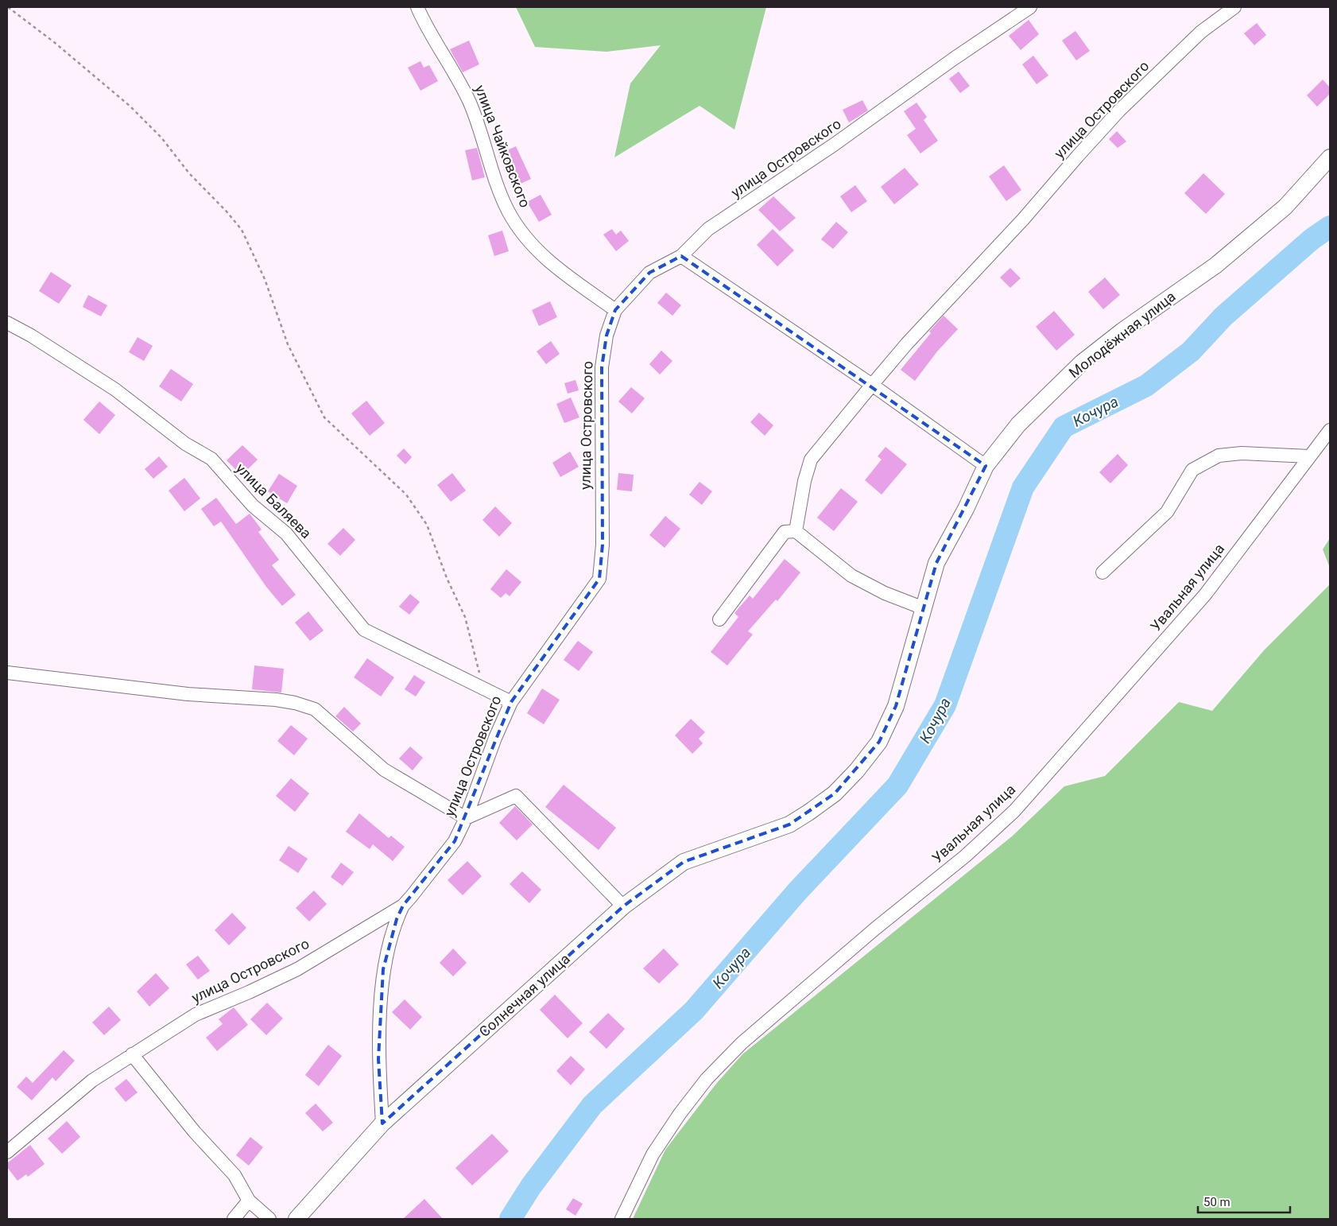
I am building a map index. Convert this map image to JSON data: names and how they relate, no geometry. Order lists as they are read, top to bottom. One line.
{"streets":{"main road":["Молодёжная улица","Солнечная улица"],"street":["улица Островского","улица Чайковского","улица Баляева","Увальная улица"]},"crossings":[["улица Островского","улица Чайковского"],["улица Островского","улица Баляева"],["улица Островского","Солнечная улица"],["Молодёжная улица","Солнечная улица"]],"water":["Кочура"],"scale_bar":"50 m"}
